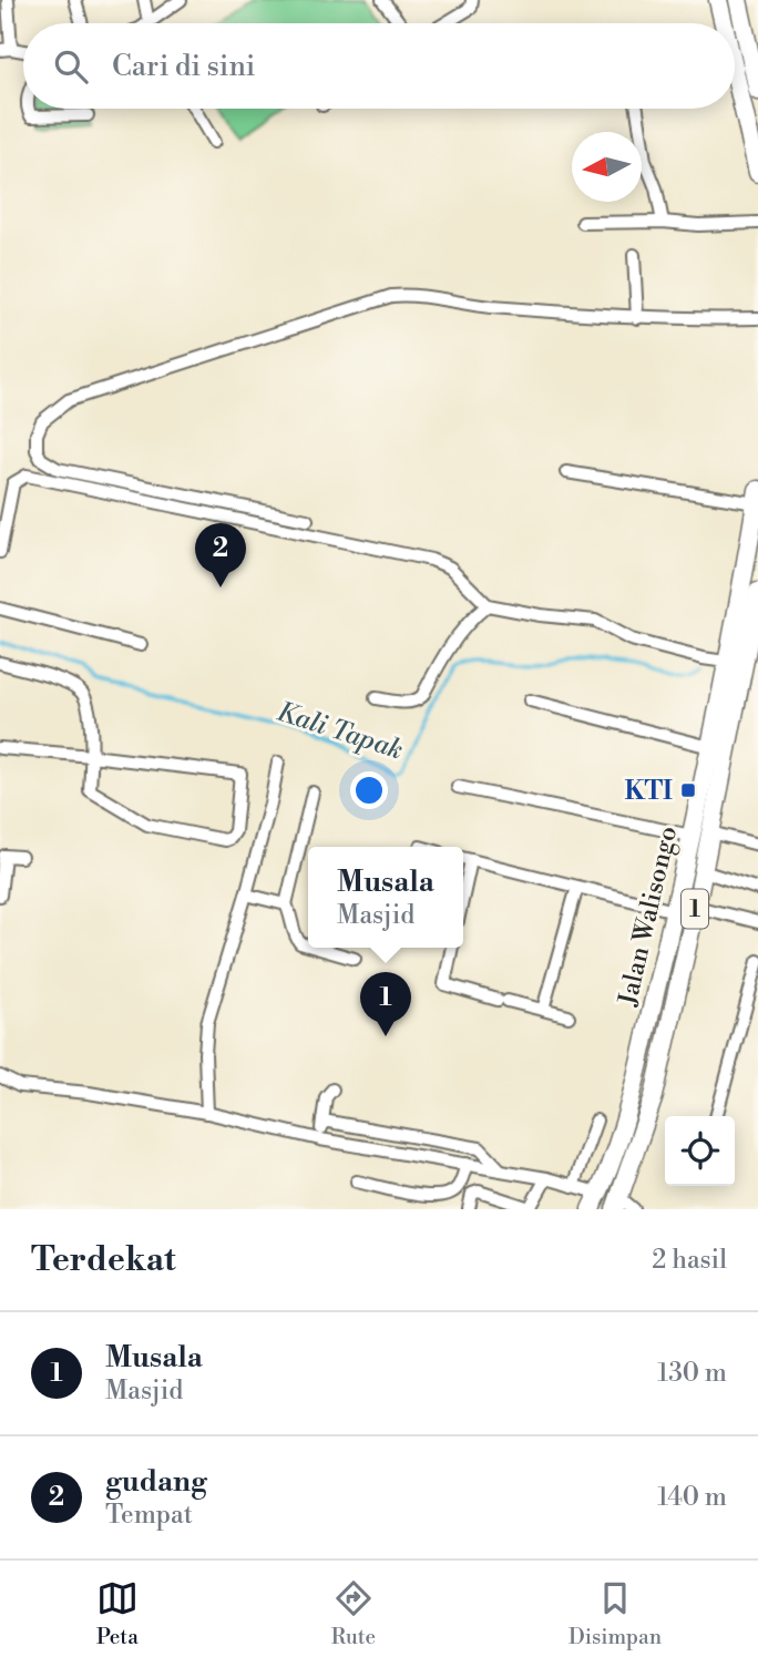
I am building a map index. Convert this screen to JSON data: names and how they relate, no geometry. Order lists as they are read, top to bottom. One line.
{"streets":{"highway":["1","Jalan Walisongo"]},"water":["Kali Tapak"],"places":{"transit":["KTI"]},"north":"left","page":{"search":"Cari di sini","pins":["2","1"],"popup":["Musala","Masjid"],"heading":["Terdekat","2 hasil"],"list":[{"mark":"1","name":"Musala","note":"Masjid","value":"130 m"},{"mark":"2","name":"gudang","note":"Tempat","value":"140 m"}],"nav":["Peta","Rute","Disimpan"]}}
